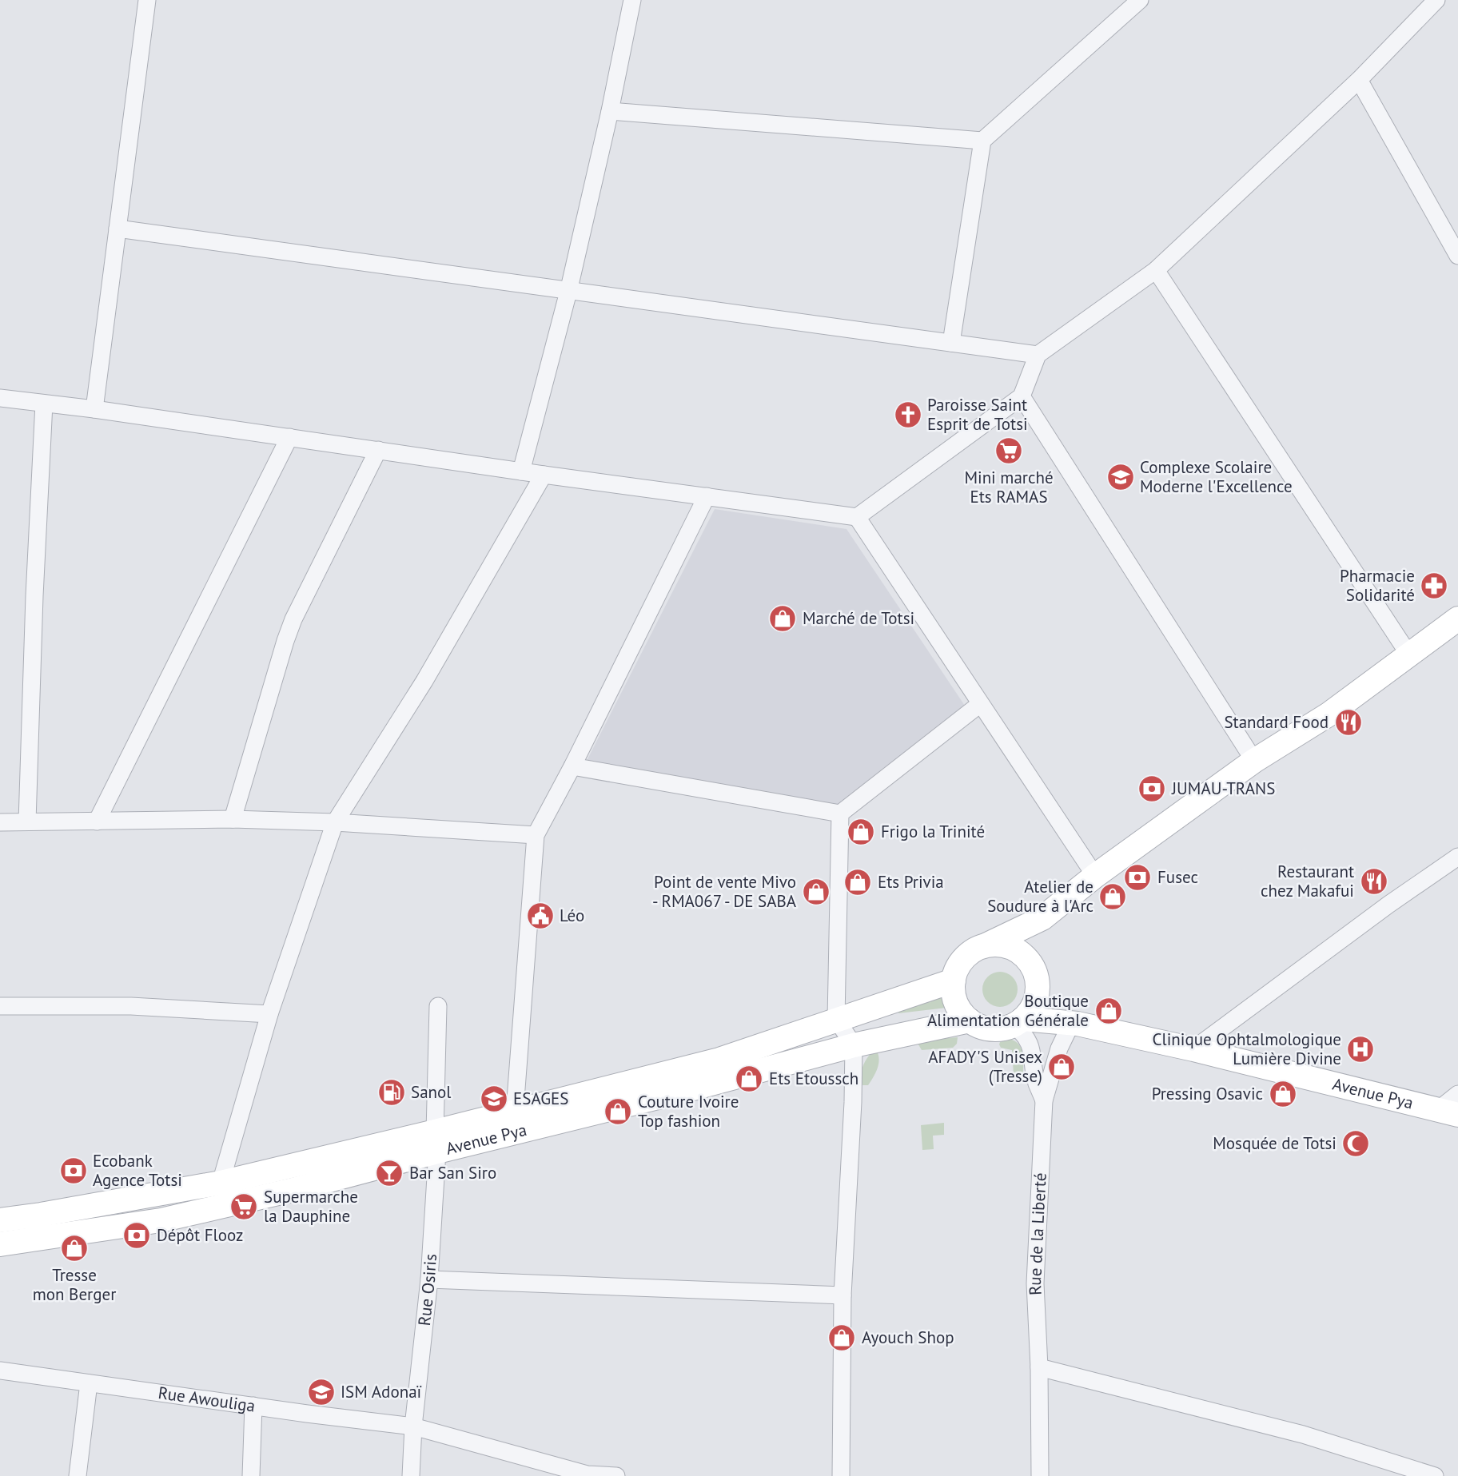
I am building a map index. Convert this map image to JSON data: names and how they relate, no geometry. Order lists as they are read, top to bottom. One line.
{"streets":{"main road":["Avenue Pya"],"street":["Rue de la Liberté","Rue Osiris","Rue Awouliga"]},"crossings":[["Avenue Pya","Rue Osiris"],["Rue Osiris","Rue Awouliga"]],"places":{"church":["Paroisse Saint Esprit de Totsi"],"supermarket":["Mini marché Ets RAMAS","Supermarche la Dauphine"],"school or university":["Complexe Scolaire Moderne l'Excellence","ESAGES","ISM Adonaï"],"pharmacy":["Pharmacie Solidarité"],"shop":["Marché de Totsi","Frigo la Trinité","Ets Privia","Point de vente Mivo - RMA067 - DE SABA","Atelier de Soudure à l'Arc","Boutique Alimentation Générale","AFADY'S Unisex (Tresse)","Ets Etoussch","Pressing Osavic","Couture Ivoire Top fashion","Tresse mon Berger","Ayouch Shop"],"restaurant":["Standard Food","Restaurant chez Makafui"],"bank":["JUMAU-TRANS","Fusec","Ecobank Agence Totsi","Dépôt Flooz"],"public building":["Léo"],"hospital":["Clinique Ophtalmologique Lumière Divine"],"fuel station":["Sanol"],"mosque":["Mosquée de Totsi"],"bar":["Bar San Siro"]}}
